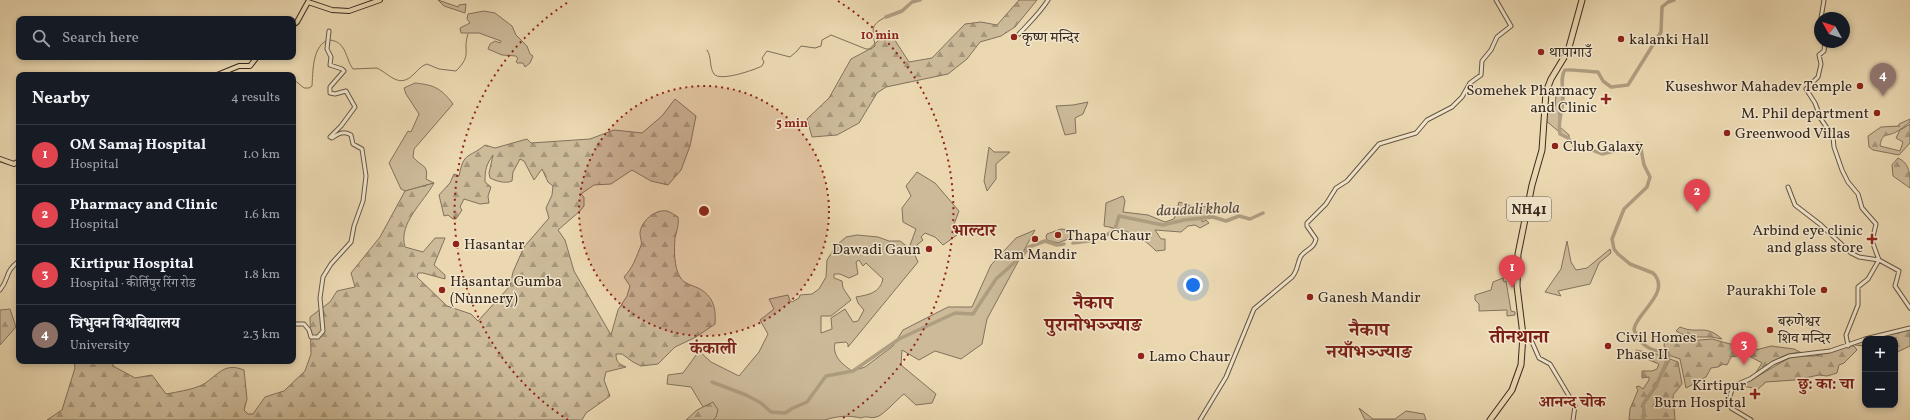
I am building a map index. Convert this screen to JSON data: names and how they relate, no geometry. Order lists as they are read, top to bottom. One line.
{"streets":{"highway":["NH41"]},"districts":["भाल्टार","नैकाप पुरानोभञ्ज्याङ","नैकाप नयाँभञ्ज्याङ","तीनथाना","कंकाली","छु: का: चा","आनन्द चोक"],"water":["daudali khola"],"places":{"other":["कृष्ण मन्दिर","kalanki Hall","थापागाउँ","Kuseshwor Mahadev Temple","M. Phil department","Greenwood Villas","Club Galaxy","Thapa Chaur","Ram Mandir","Hasantar","Dawadi Gaun","Hasantar Gumba (Nunnery)","Paurakhi Tole","Ganesh Mandir","बरुणेश्वर शिव मन्दिर","Civil Homes Phase II","Lamo Chaur"],"health":["Somehek Pharmacy and Clinic","Arbind eye clinic and glass store","Kirtipur Burn Hospital"]},"north":"top left","page":{"search":"Search here","pins":["4","2","1","3"],"heading":["Nearby","4 results"],"list":[{"mark":"1","name":"OM Samaj Hospital","note":"Hospital","value":"1.0 km"},{"mark":"2","name":"Pharmacy and Clinic","note":"Hospital","value":"1.6 km"},{"mark":"3","name":"Kirtipur Hospital","note":"Hospital · कीर्तिपुर रिंग रोड","value":"1.8 km"},{"mark":"4","name":"त्रिभुवन विश्वविद्यालय","note":"University","value":"2.3 km"}],"map_buttons":["+","−"]},"rings":["10 min","5 min"]}
